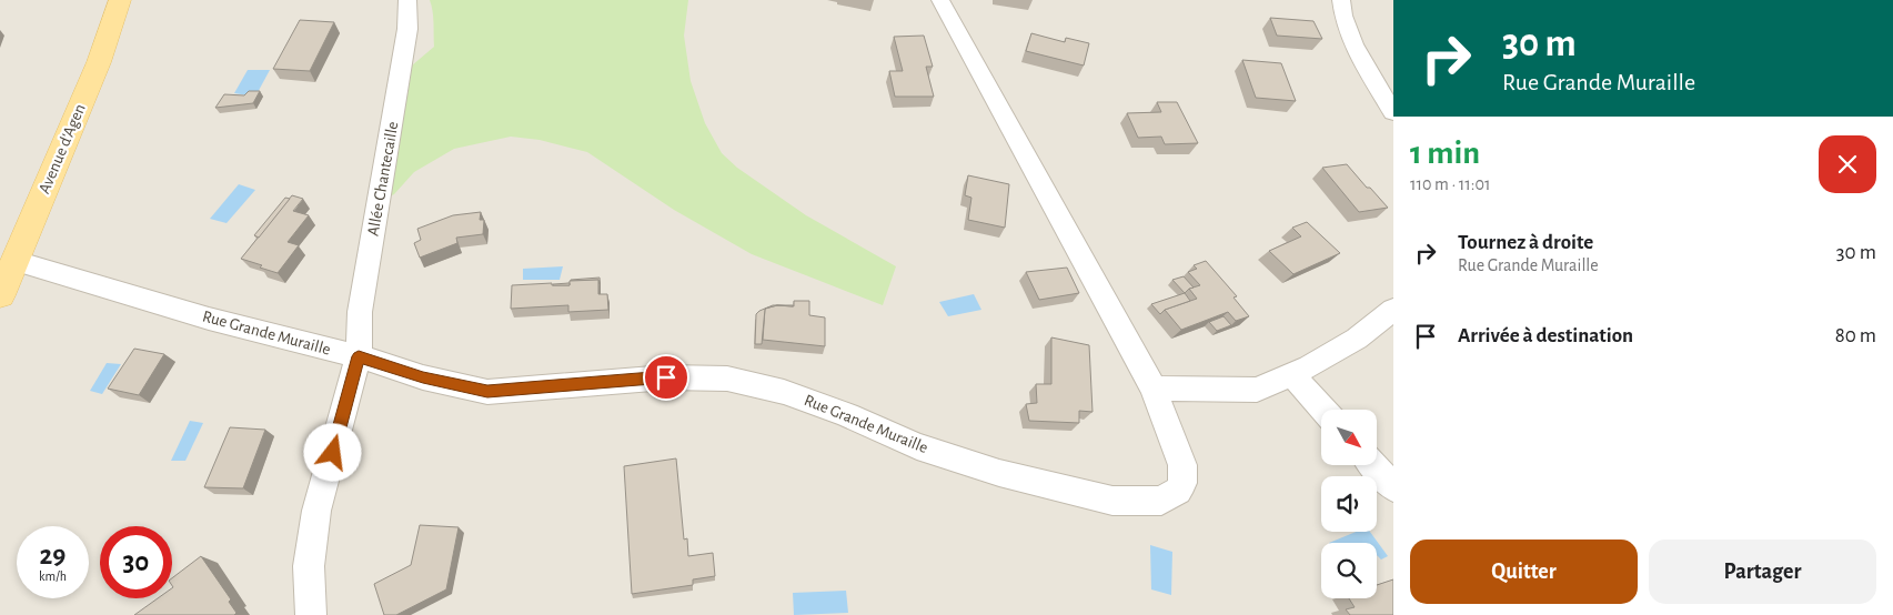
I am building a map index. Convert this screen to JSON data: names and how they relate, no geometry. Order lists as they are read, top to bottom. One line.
{"streets":{"main road":["Avenue d'Agen"],"street":["Allée Chantecaille","Rue Grande Muraille"]},"crossings":[["Avenue d'Agen","Rue Grande Muraille"],["Allée Chantecaille","Rue Grande Muraille"]],"north":"bottom right","page":{"turn":["30 m","Rue Grande Muraille"],"heading":["1 min","110 m · 11:01"],"list":[{"name":"Tournez à droite","note":"Rue Grande Muraille","value":"30 m"},{"name":"Arrivée à destination","value":"80 m"}],"speed":"29 km/h","limit":"30","buttons":["Quitter","Partager"]}}
